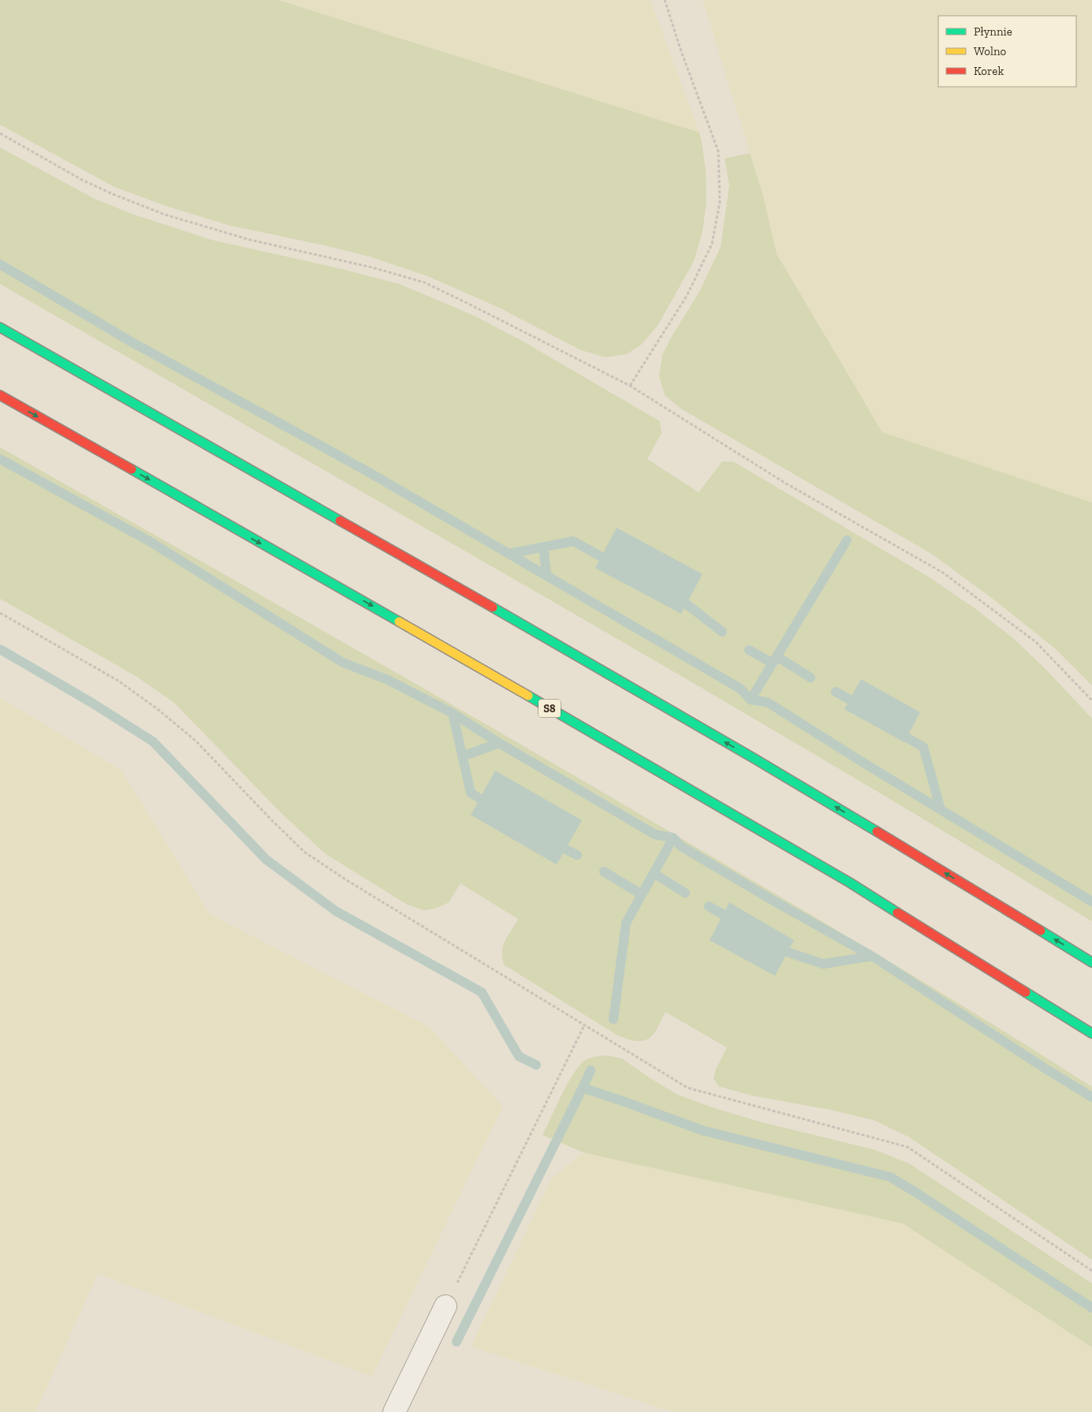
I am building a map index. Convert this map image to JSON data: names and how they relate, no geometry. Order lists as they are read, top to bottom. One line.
{"streets":{"highway":["S8"]},"legend":["Płynnie","Wolno","Korek"]}
